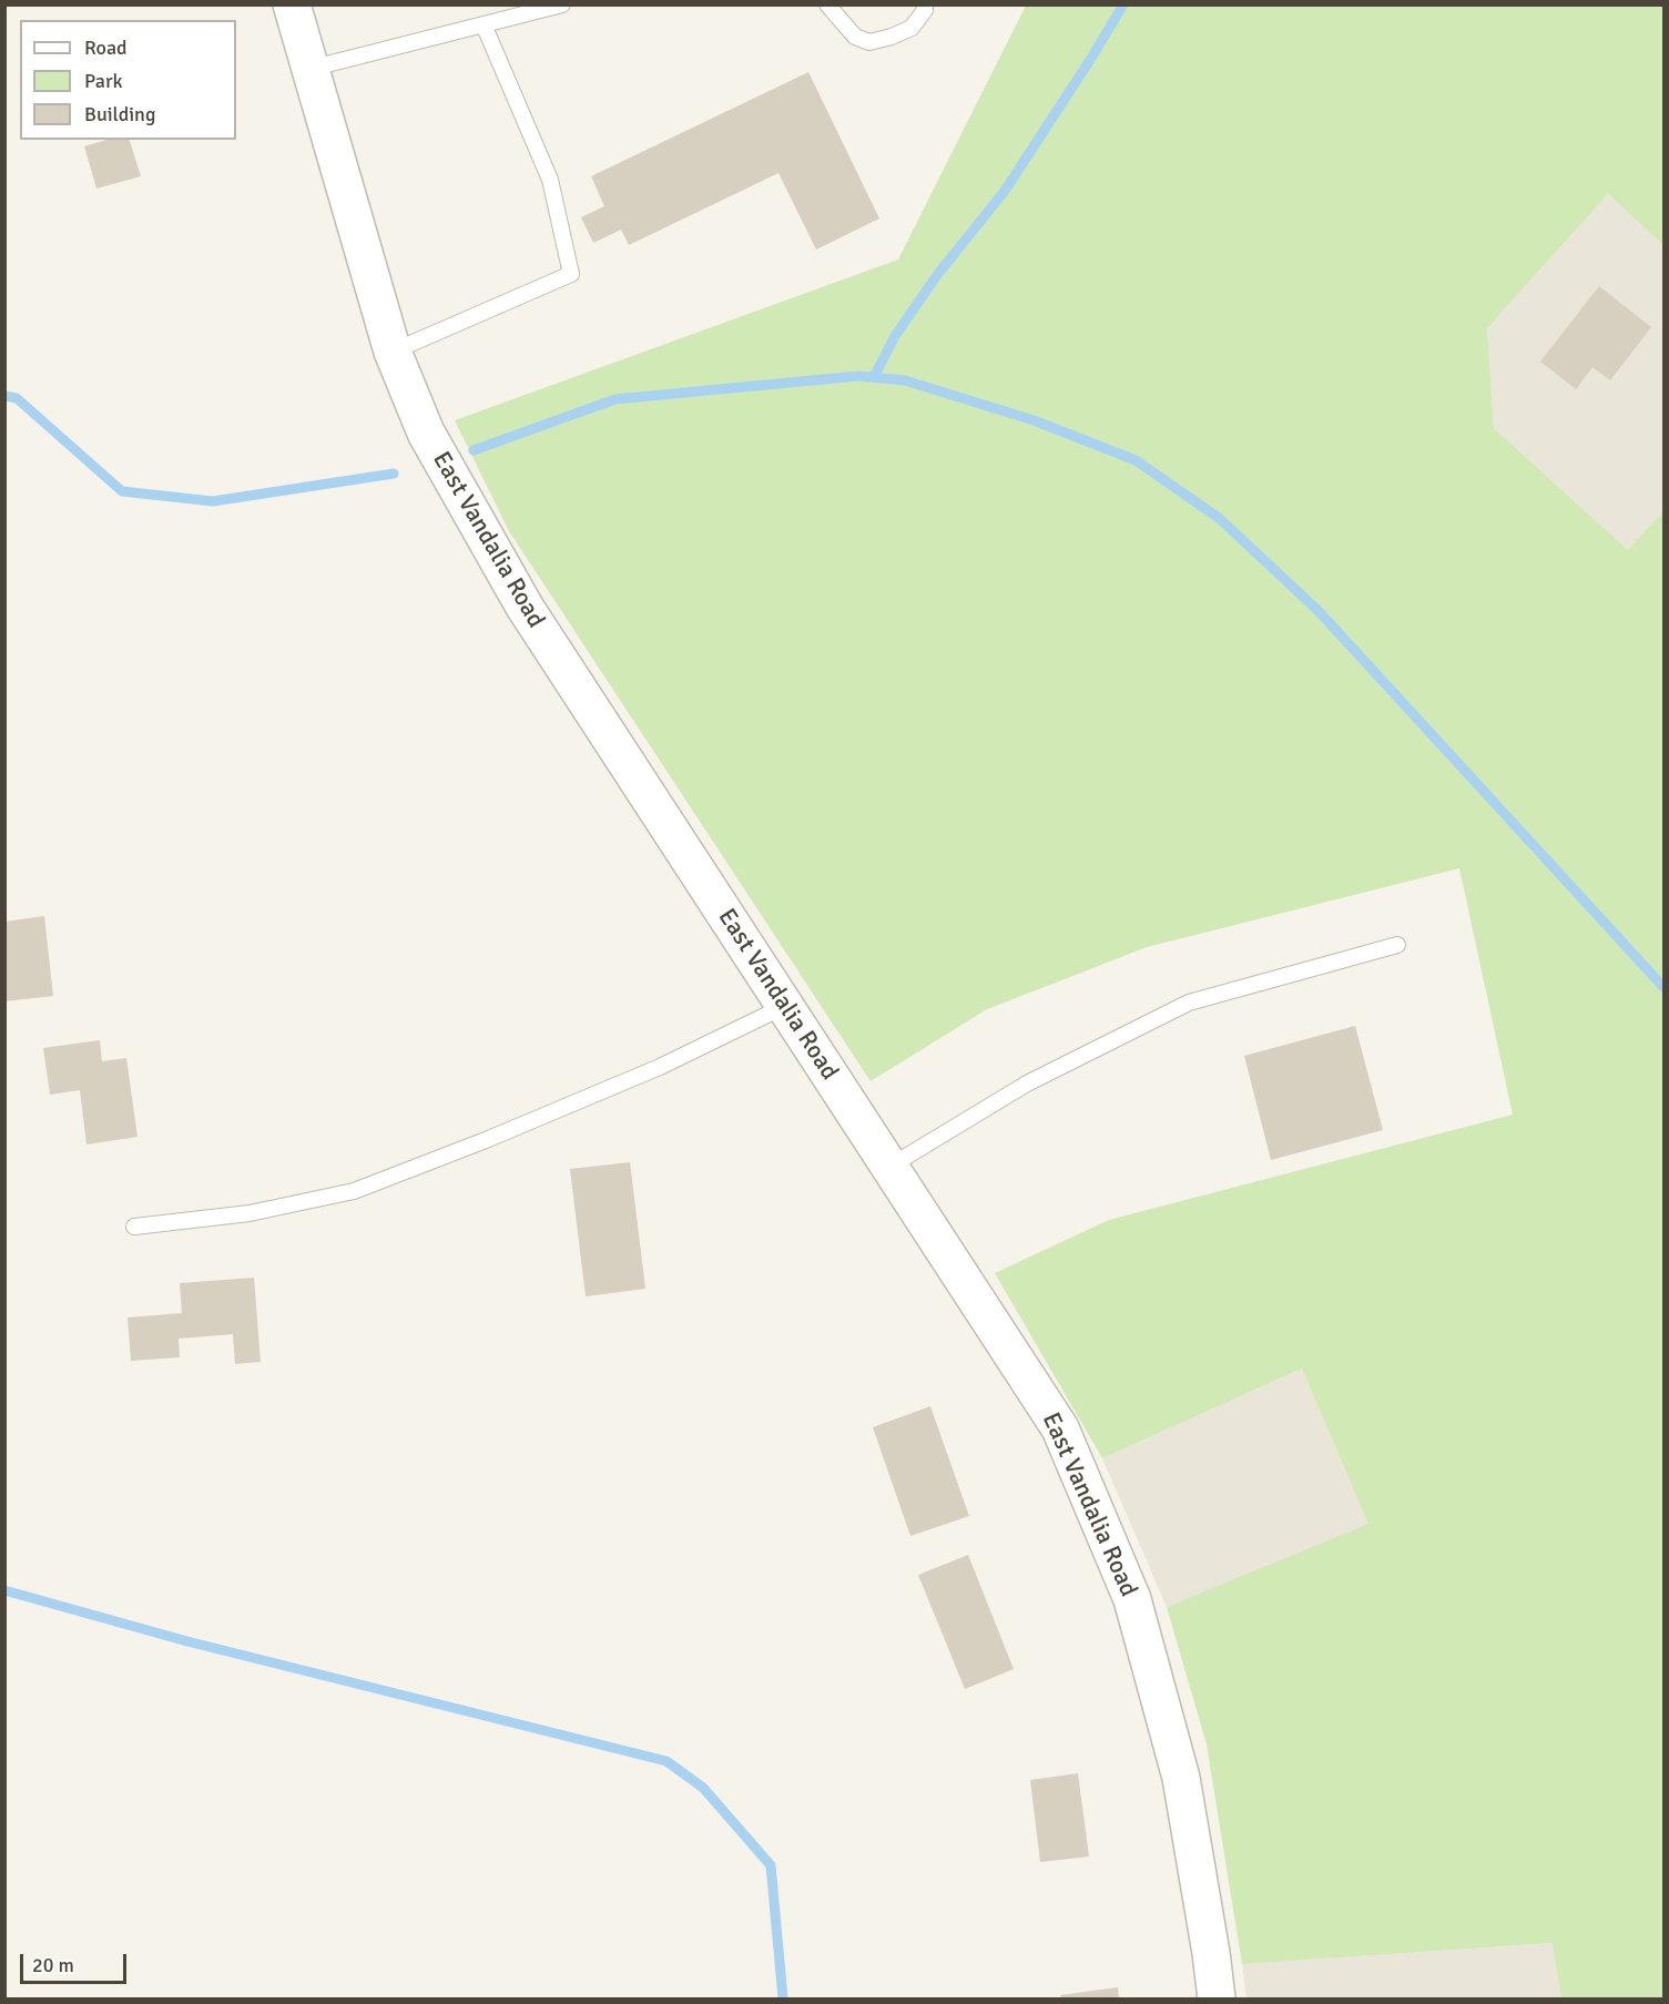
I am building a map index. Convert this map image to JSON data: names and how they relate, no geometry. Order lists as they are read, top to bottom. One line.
{"streets":{"street":["East Vandalia Road"]},"legend":["Road","Park","Building"],"scale_bar":"20 m"}
